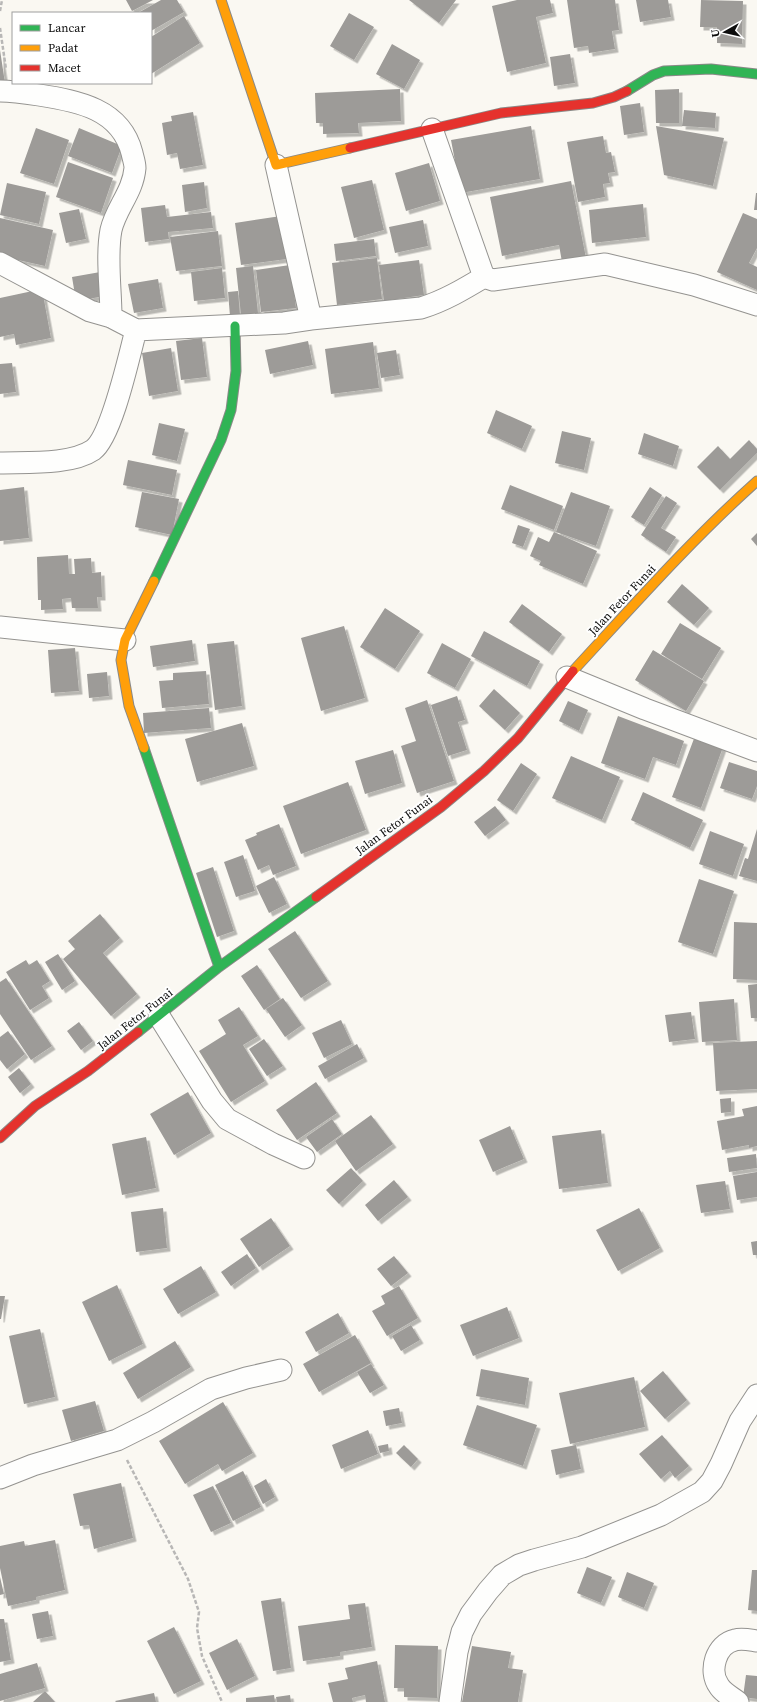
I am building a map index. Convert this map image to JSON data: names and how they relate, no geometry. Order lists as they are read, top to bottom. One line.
{"streets":{"street":["Jalan Fetor Funai"]},"legend":["Lancar","Padat","Macet"],"north":"left"}
